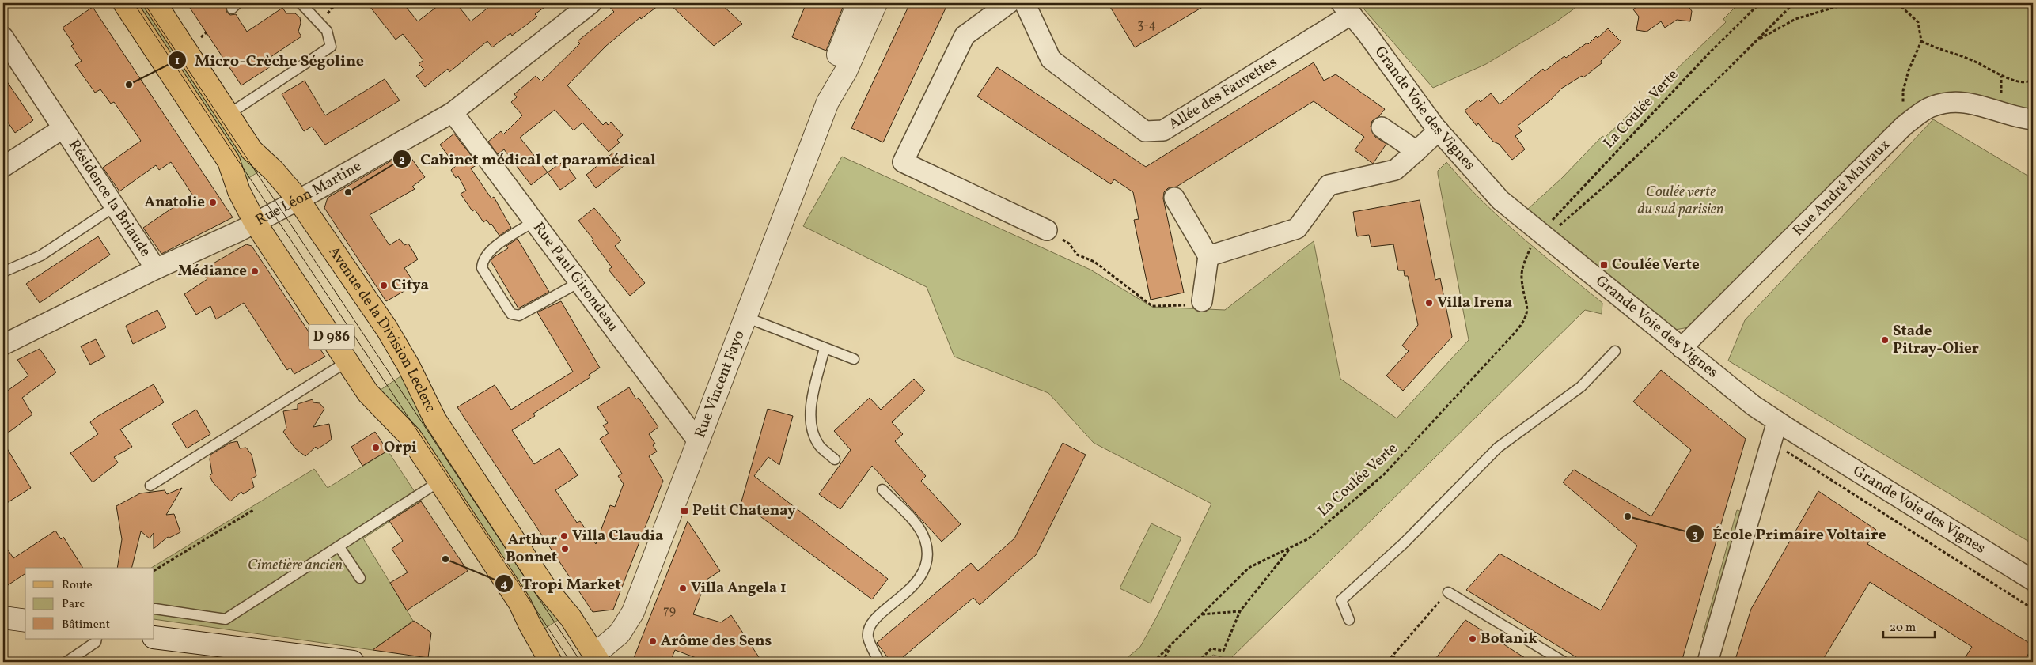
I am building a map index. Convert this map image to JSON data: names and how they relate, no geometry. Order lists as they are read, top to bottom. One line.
{"streets":{"main road":["Avenue de la Division Leclerc","D 986"],"street":["Allée des Fauvettes","Grande Voie des Vignes","Rue André Malraux","Rue Léon Martine","Résidence la Briaude","Rue Paul Girondeau","Rue Vincent Fayo"],"path":["La Coulée Verte"]},"crossings":[["Allée des Fauvettes","Grande Voie des Vignes"],["Grande Voie des Vignes","La Coulée Verte"],["Grande Voie des Vignes","Rue André Malraux"],["Rue Léon Martine","Résidence la Briaude"],["Rue Léon Martine","Rue Paul Girondeau"],["Rue Léon Martine","Avenue de la Division Leclerc"],["Rue Léon Martine","D 986"],["Rue Paul Girondeau","Rue Vincent Fayo"],["Avenue de la Division Leclerc","Rue Vincent Fayo"]],"parks":["Coulée verte du sud parisien","Cimetière ancien"],"places":{"other":["Micro-Crèche Ségoline","Cabinet médical et paramédical","Anatolie","Médiance","Citya","Villa Irena","Stade Pitray-Olier","Orpi","École Primaire Voltaire","Villa Claudia","Arthur Bonnet","Tropi Market","Villa Angela 1","Botanik","Arôme des Sens"],"transit":["Coulée Verte","Petit Chatenay"]},"house_numbers":["3-4","79"],"legend":["Route","Parc","Bâtiment"],"scale_bar":"20 m"}
